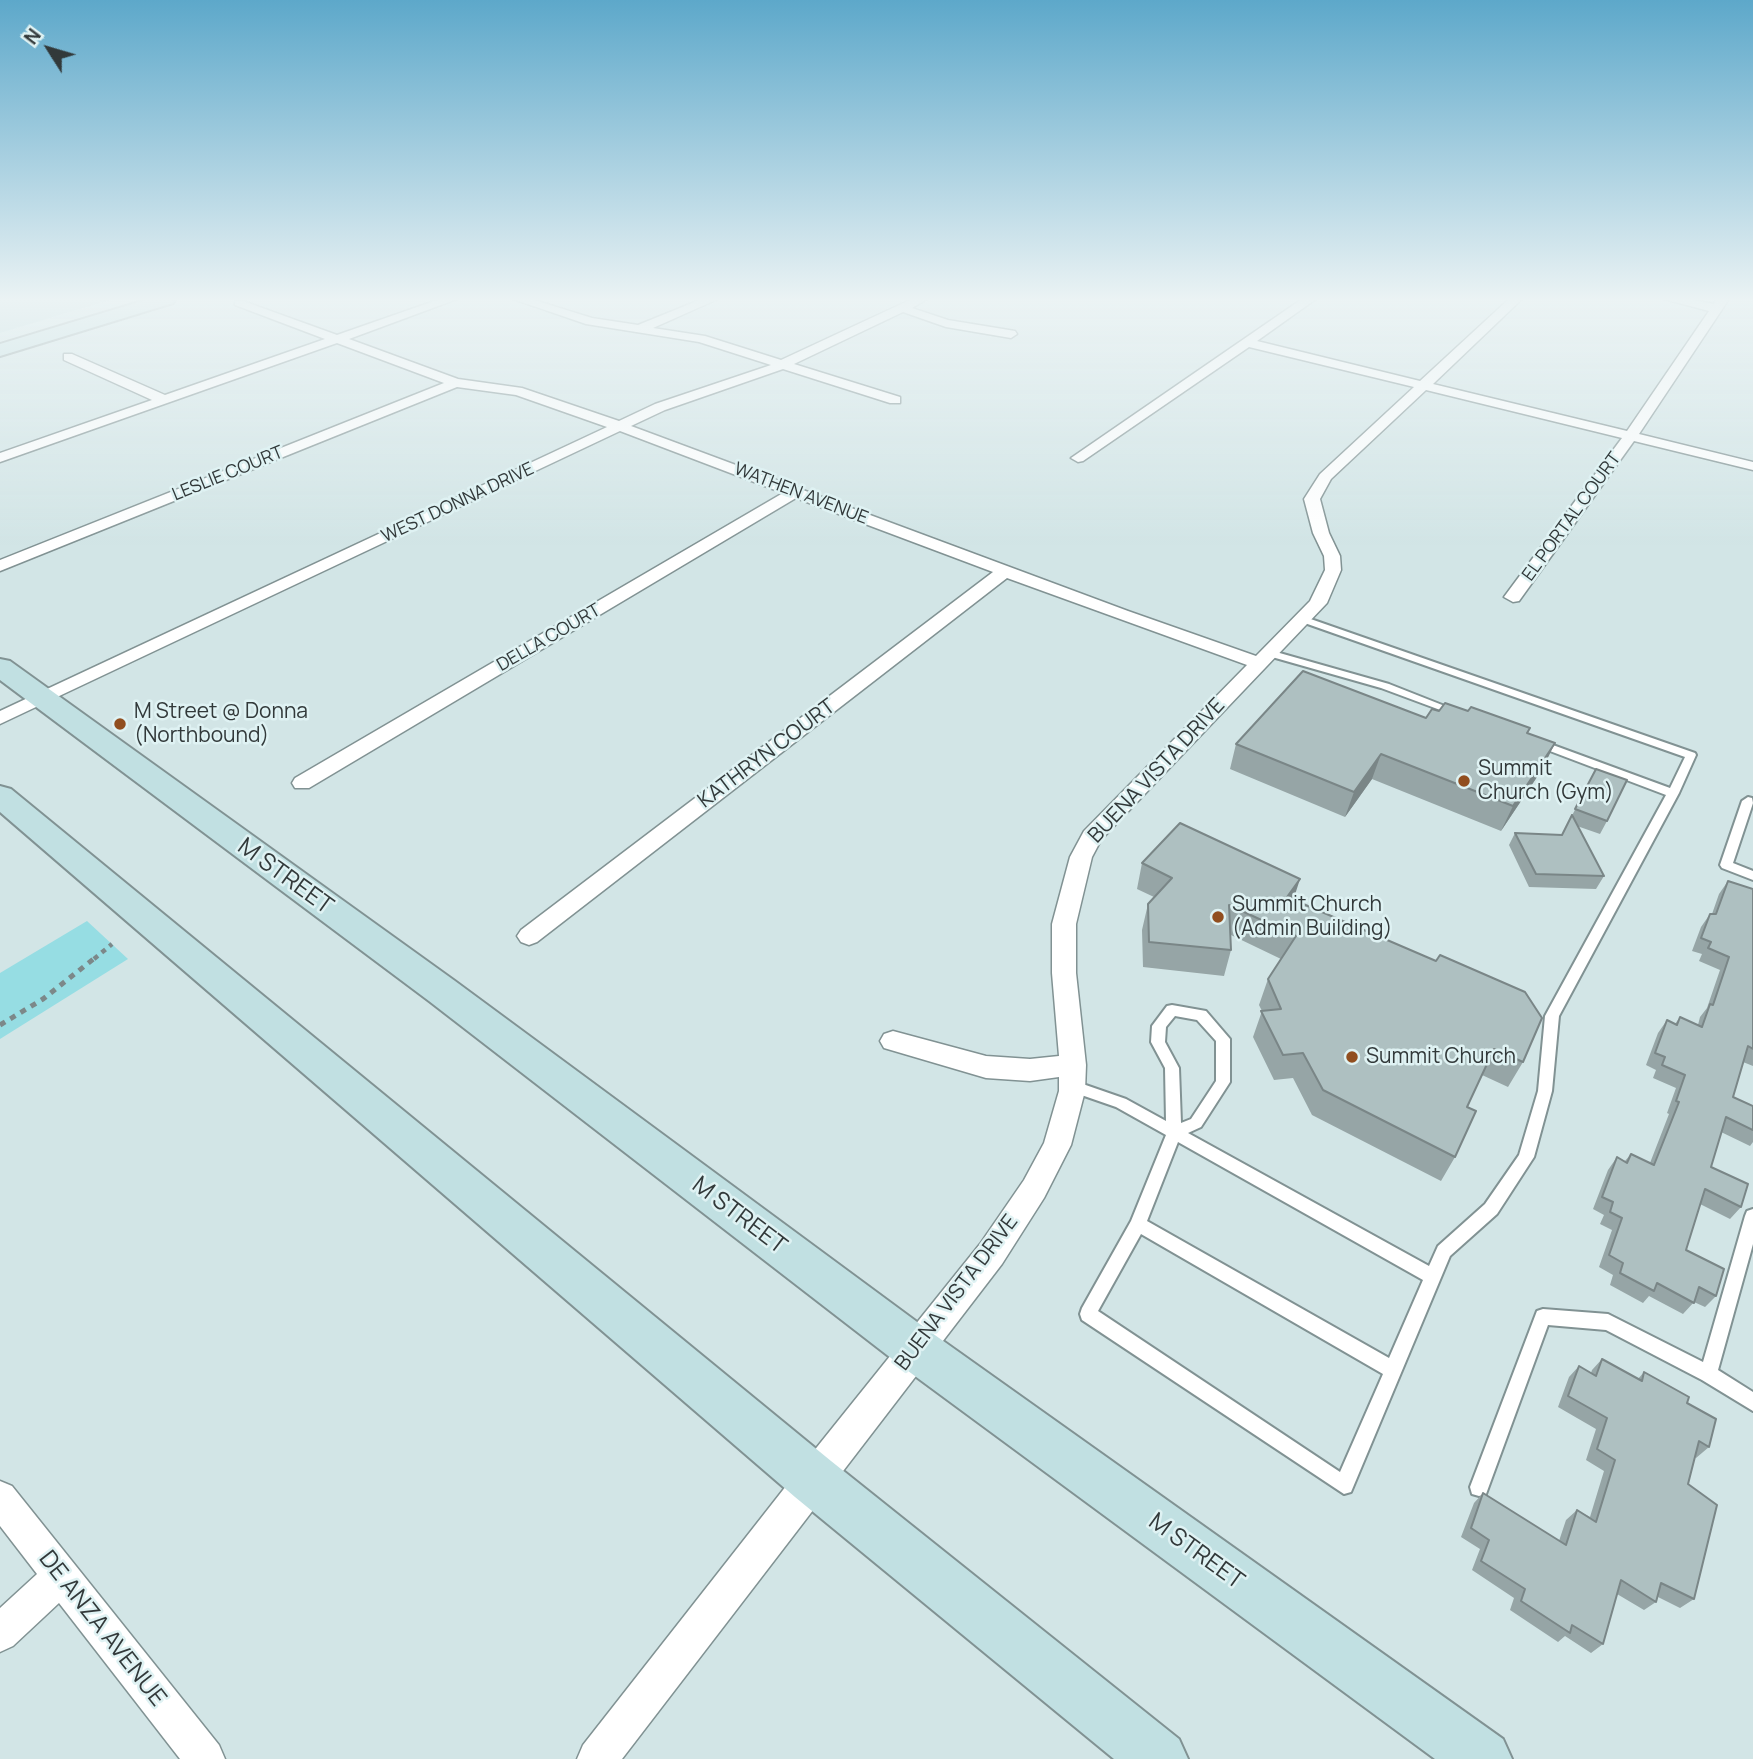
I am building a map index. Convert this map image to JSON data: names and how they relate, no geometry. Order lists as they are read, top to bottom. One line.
{"streets":{"street":["LESLIE COURT","WATHEN AVENUE","WEST DONNA DRIVE","EL PORTAL COURT","DELLA COURT","KATHRYN COURT","BUENA VISTA DRIVE","M STREET","DE ANZA AVENUE"]},"crossings":[["LESLIE COURT","WATHEN AVENUE"],["WATHEN AVENUE","WEST DONNA DRIVE"],["WATHEN AVENUE","DELLA COURT"],["WATHEN AVENUE","KATHRYN COURT"],["WATHEN AVENUE","BUENA VISTA DRIVE"],["WEST DONNA DRIVE","M STREET"],["BUENA VISTA DRIVE","M STREET"]],"places":["M Street @ Donna (Northbound)","Summit Church (Gym)","Summit Church (Admin Building)","Summit Church"],"north":"top left"}
